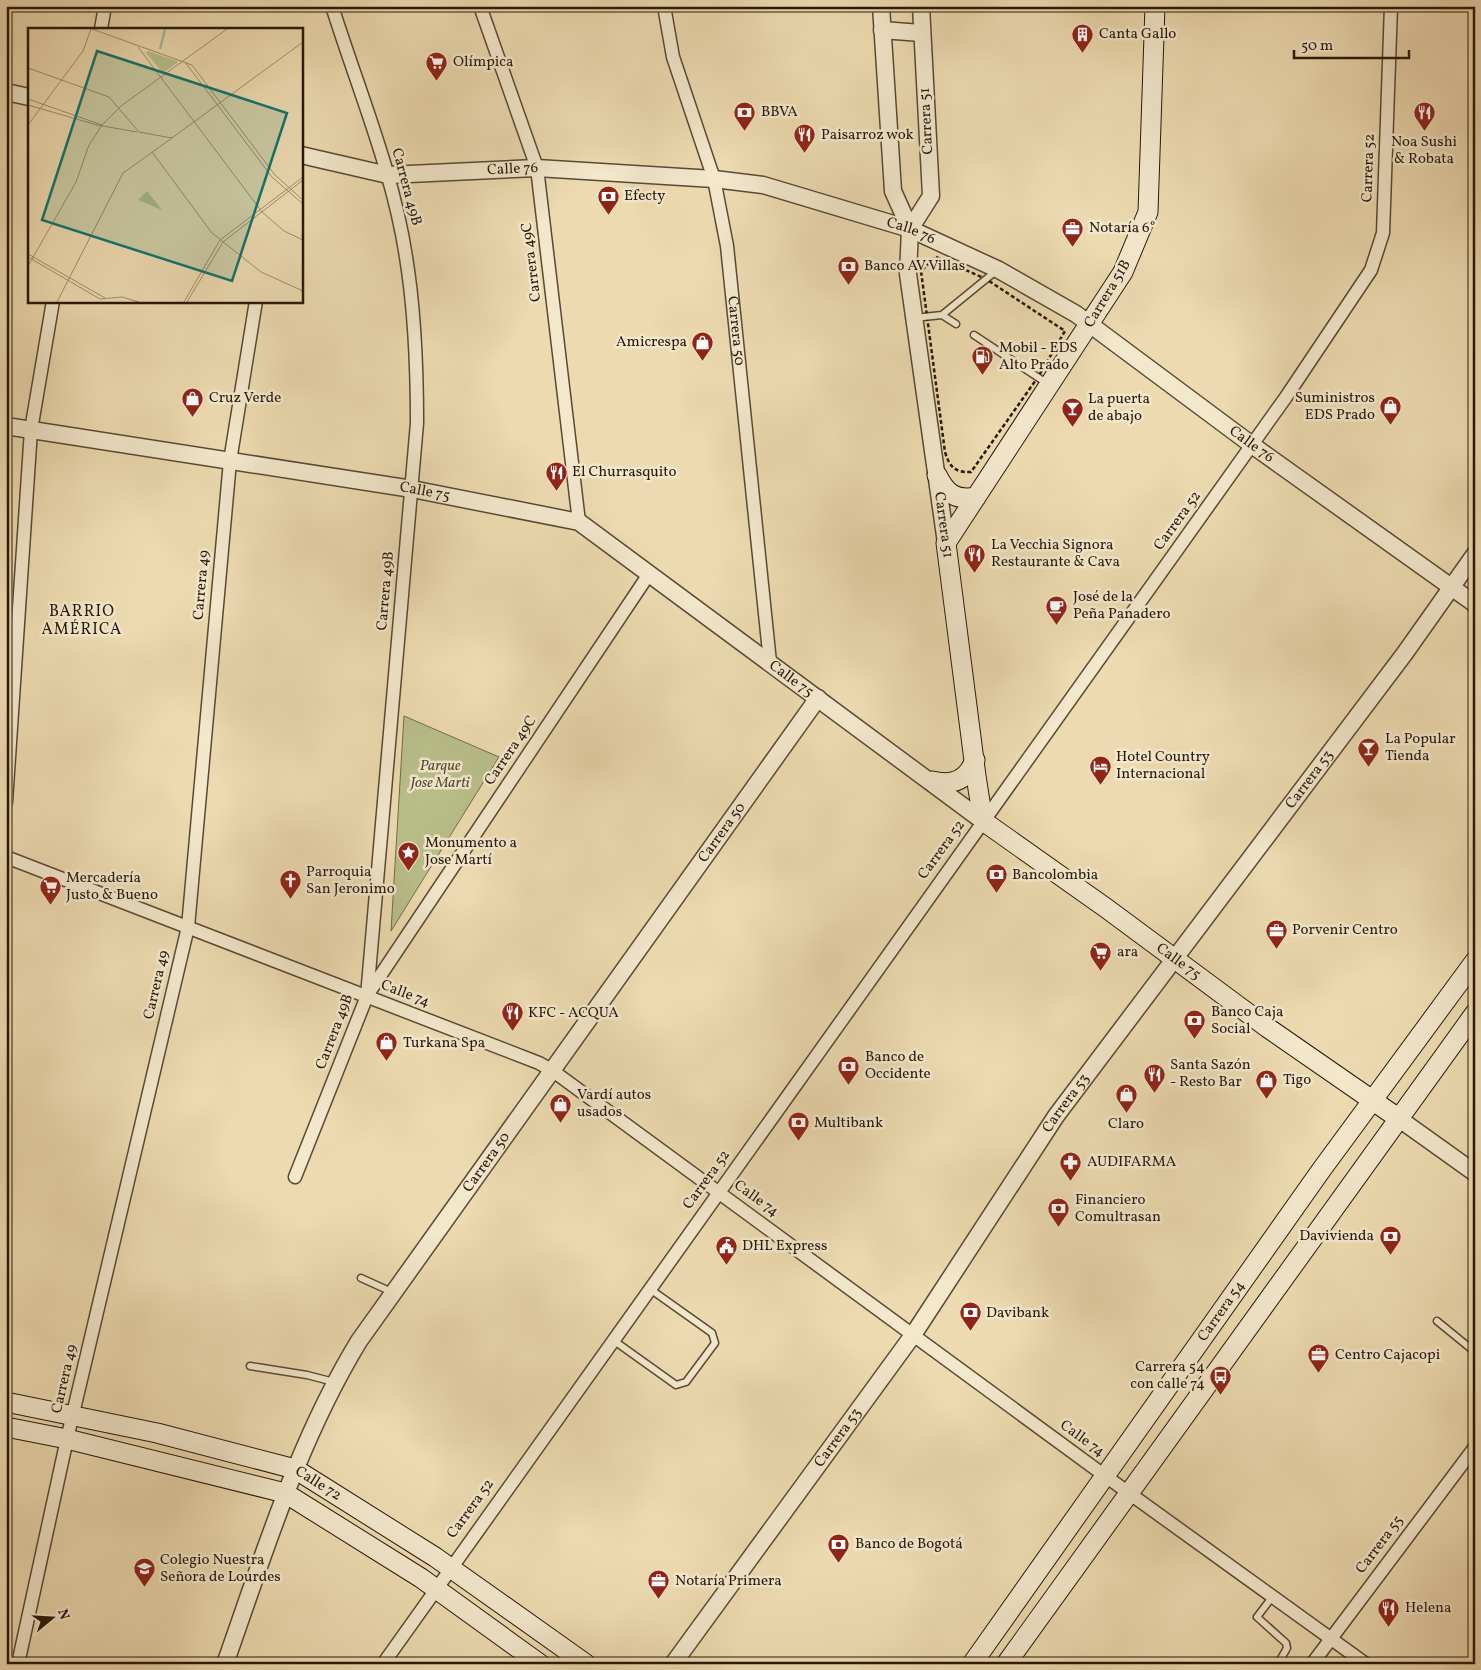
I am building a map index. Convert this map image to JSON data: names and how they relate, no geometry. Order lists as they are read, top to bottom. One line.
{"streets":{"main road":["Carrera 51","Carrera 51B","Calle 75","Carrera 54","Calle 72"],"street":["Carrera 52","Calle 76","Carrera 49B","Carrera 49C","Carrera 50","Carrera 49","Carrera 53","Calle 74","Carrera 55"]},"crossings":[["Carrera 51","Carrera 52"],["Carrera 51","Calle 76"],["Carrera 51","Carrera 51B"],["Carrera 51","Calle 75"],["Carrera 52","Calle 76"],["Carrera 52","Calle 75"],["Carrera 52","Calle 74"],["Carrera 52","Calle 72"],["Calle 76","Carrera 49B"],["Calle 76","Carrera 49C"],["Calle 76","Carrera 51B"],["Calle 76","Carrera 50"],["Calle 76","Carrera 53"],["Carrera 49B","Carrera 49C"],["Carrera 49B","Calle 75"],["Carrera 49B","Calle 74"],["Carrera 49C","Calle 75"],["Carrera 49C","Calle 74"],["Carrera 50","Calle 75"],["Carrera 50","Calle 74"],["Carrera 50","Calle 72"],["Calle 75","Carrera 49"],["Calle 75","Carrera 53"],["Calle 75","Carrera 54"],["Carrera 49","Calle 74"],["Carrera 49","Calle 72"],["Carrera 53","Calle 74"],["Calle 74","Carrera 54"],["Calle 74","Carrera 55"]],"districts":["BARRIO AMÉRICA"],"parks":["Parque Jose Marti"],"places":{"building":["Canta Gallo"],"supermarket":["Olímpica","Mercadería Justo & Bueno","ara"],"bank":["BBVA","Efecty","Banco AV Villas","Bancolombia","Banco Caja Social","Banco de Occidente","Multibank","Financiero Comultrasan","Davivienda","Davibank","Banco de Bogotá"],"restaurant":["Noa Sushi & Robata","Paisarroz wok","El Churrasquito","La Vecchia Signora Restaurante & Cava","KFC - ACQUA","Santa Sazón - Resto Bar","Helena"],"office":["Notaría 6°","Porvenir Centro","Centro Cajacopi","Notaría Primera"],"shop":["Amicrespa","Cruz Verde","Suministros EDS Prado","Turkana Spa","Tigo","Claro","Vardí autos usados"],"fuel station":["Mobil - EDS Alto Prado"],"bar":["La puerta de abajo","La Popular Tienda"],"cafe":["José de la Peña Panadero"],"hotel":["Hotel Country Internacional"],"place":["Monumento a Jose Martí"],"church":["Parroquia San Jeronimo"],"pharmacy":["AUDIFARMA"],"public building":["DHL Express"],"bus stop":["Carrera 54 con calle 74"],"school or university":["Colegio Nuestra Señora de Lourdes"]},"scale_bar":"50 m","north":"right"}
